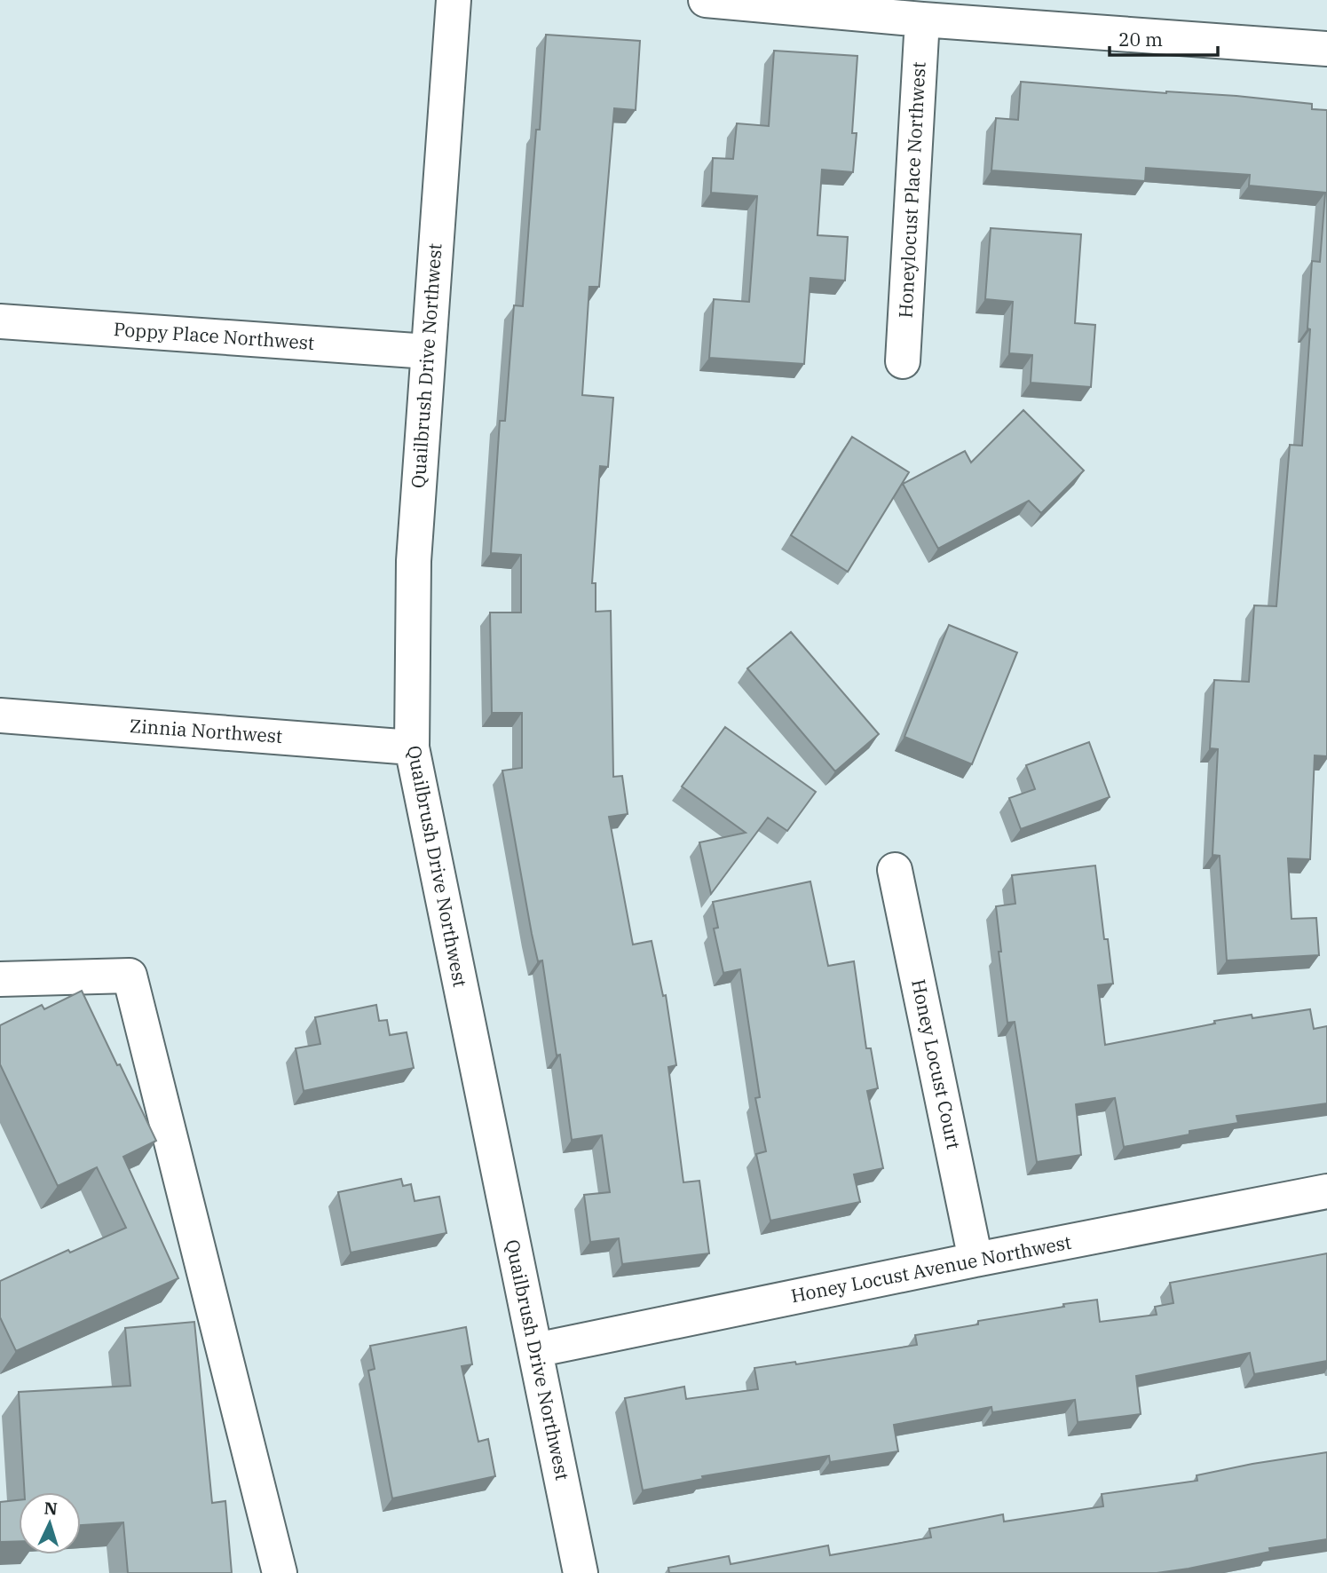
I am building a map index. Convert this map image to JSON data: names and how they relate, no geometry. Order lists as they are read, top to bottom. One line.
{"streets":{"street":["Honeylocust Place Northwest","Poppy Place Northwest","Quailbrush Drive Northwest","Zinnia Northwest","Honey Locust Court","Honey Locust Avenue Northwest"]},"crossings":[["Poppy Place Northwest","Quailbrush Drive Northwest"],["Quailbrush Drive Northwest","Zinnia Northwest"],["Quailbrush Drive Northwest","Honey Locust Avenue Northwest"],["Honey Locust Court","Honey Locust Avenue Northwest"]],"scale_bar":"20 m","north":"top"}
